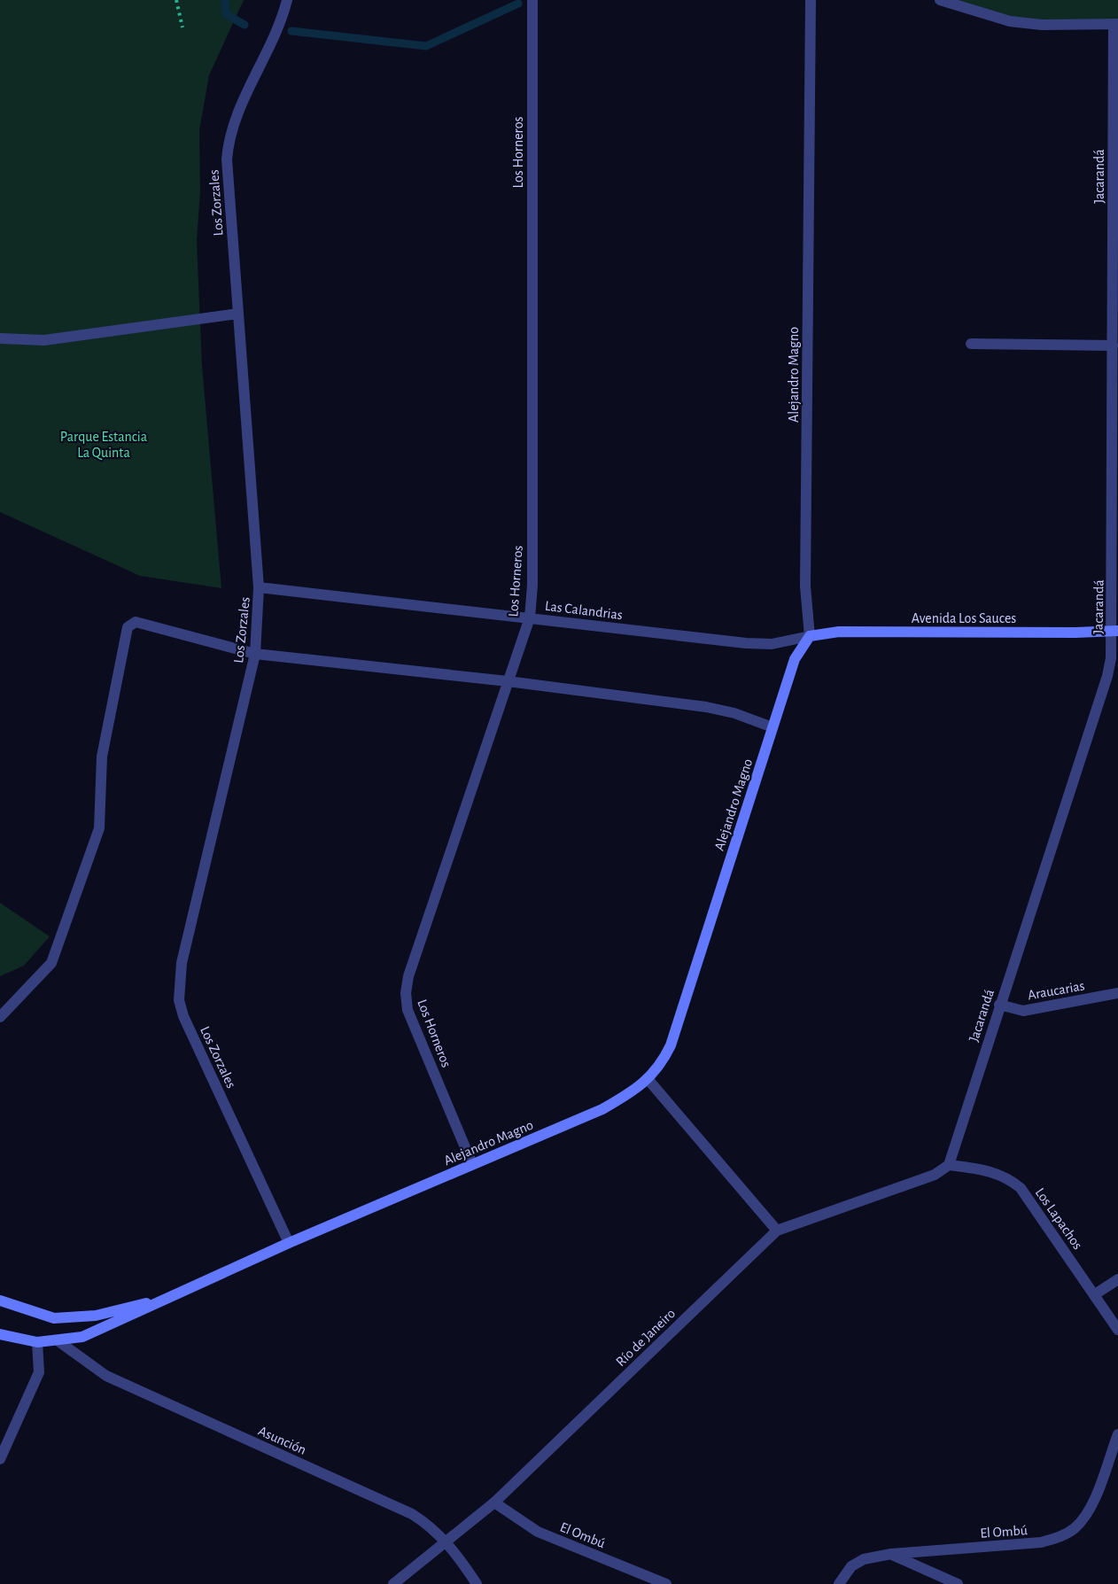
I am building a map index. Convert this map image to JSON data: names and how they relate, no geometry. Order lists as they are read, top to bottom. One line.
{"streets":{"main road":["Alejandro Magno","Avenida Los Sauces"],"street":["Los Horneros","Jacarandá","Los Zorzales","Las Calandrias","Araucarias","Los Lapachos","Río de Janeiro","Asunción","El Ombú"]},"crossings":[["Los Horneros","Alejandro Magno"],["Los Horneros","Las Calandrias"],["Jacarandá","Avenida Los Sauces"],["Jacarandá","Araucarias"],["Jacarandá","Los Lapachos"],["Jacarandá","Río de Janeiro"],["Los Zorzales","Alejandro Magno"],["Los Zorzales","Las Calandrias"],["Alejandro Magno","Las Calandrias"],["Alejandro Magno","Avenida Los Sauces"],["Las Calandrias","Avenida Los Sauces"],["Los Lapachos","Río de Janeiro"],["Río de Janeiro","Asunción"],["Río de Janeiro","El Ombú"]],"parks":["Parque Estancia La Quinta"]}
